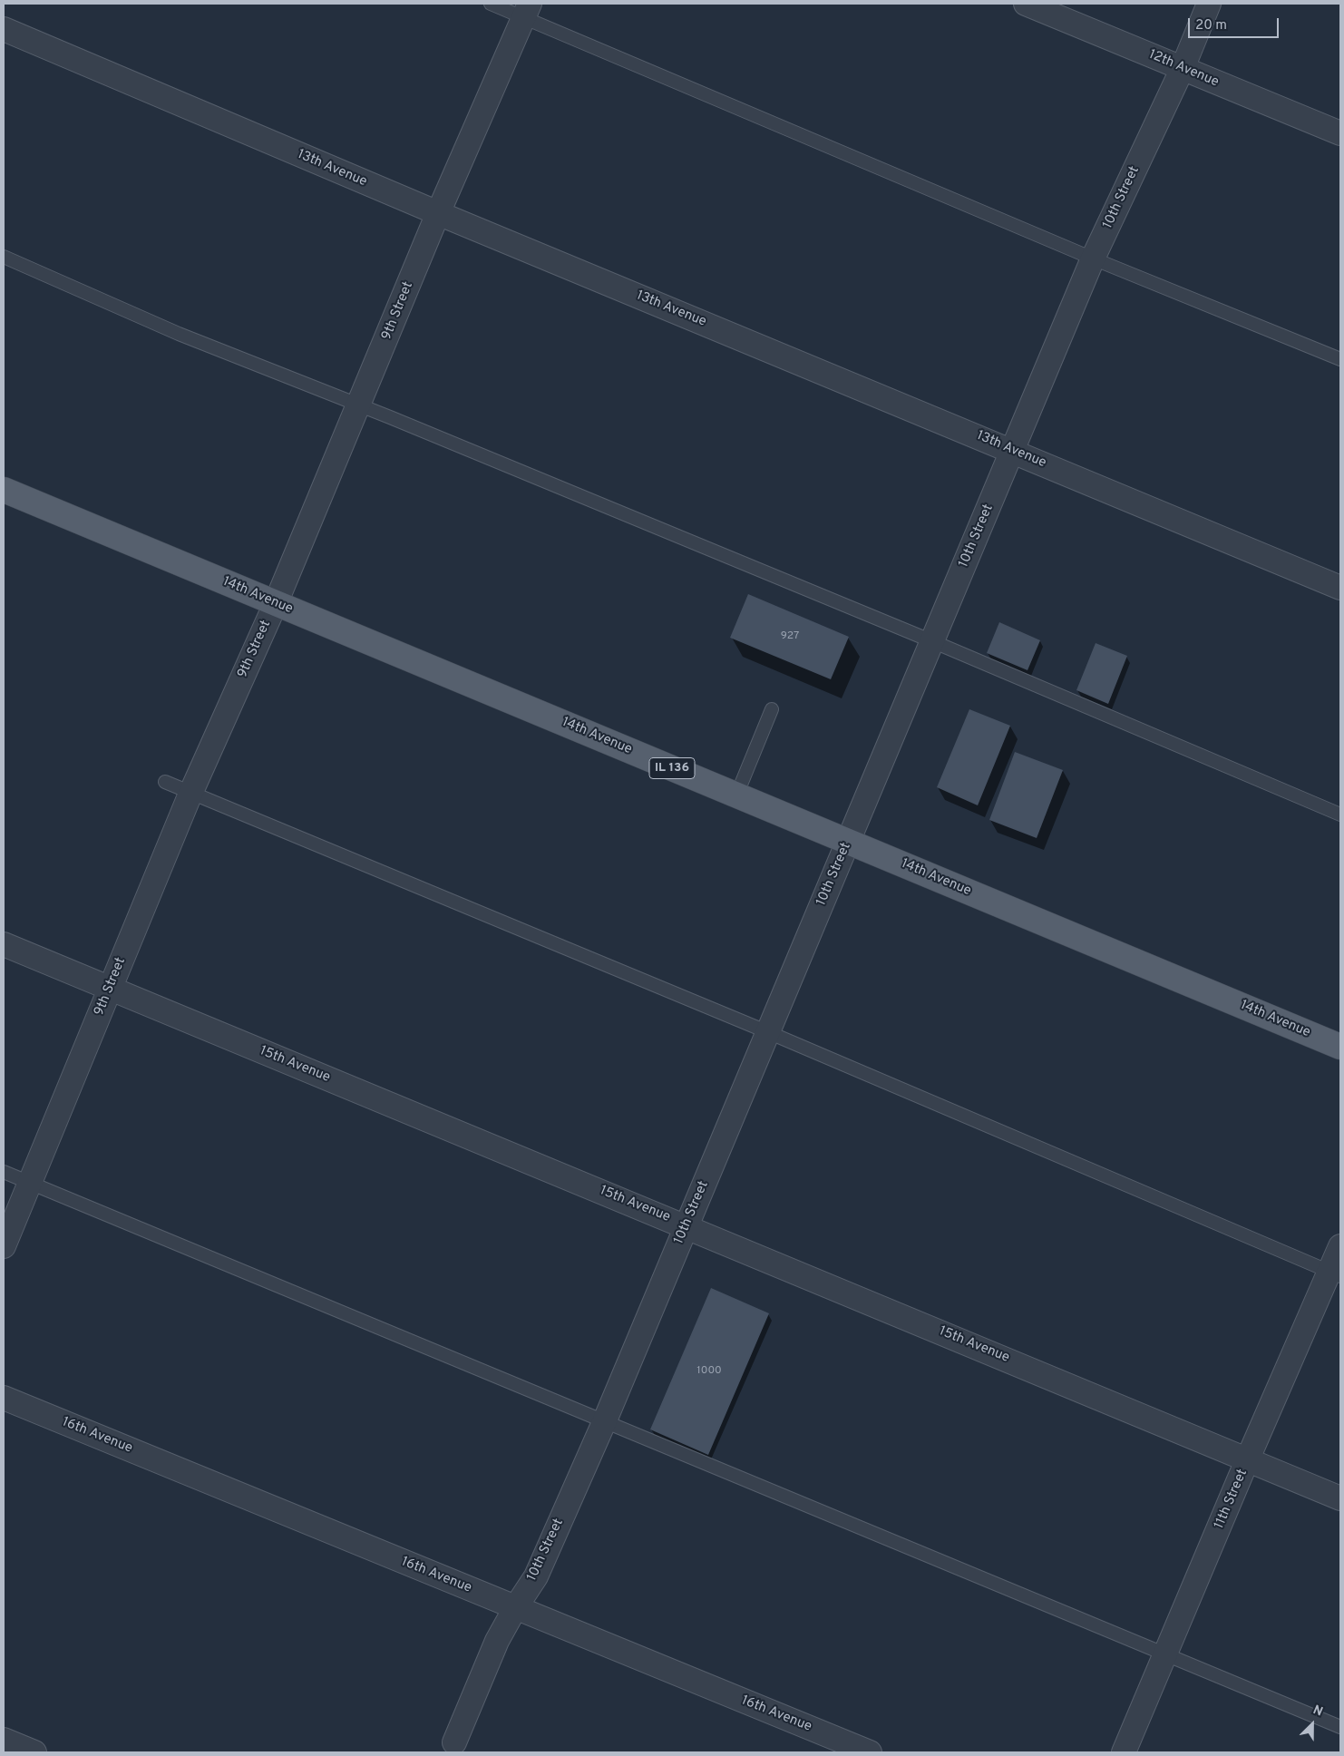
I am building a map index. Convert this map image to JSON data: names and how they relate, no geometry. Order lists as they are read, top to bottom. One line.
{"streets":{"main road":["14th Avenue","IL 136"],"street":["12th Avenue","13th Avenue","10th Street","9th Street","15th Avenue","16th Avenue","11th Street"]},"crossings":[["12th Avenue","10th Street"],["13th Avenue","10th Street"],["13th Avenue","9th Street"],["10th Street","14th Avenue"],["10th Street","15th Avenue"],["10th Street","16th Avenue"],["9th Street","14th Avenue"],["9th Street","15th Avenue"],["15th Avenue","11th Street"]],"house_numbers":["927","1000"],"scale_bar":"20 m","north":"top right"}
